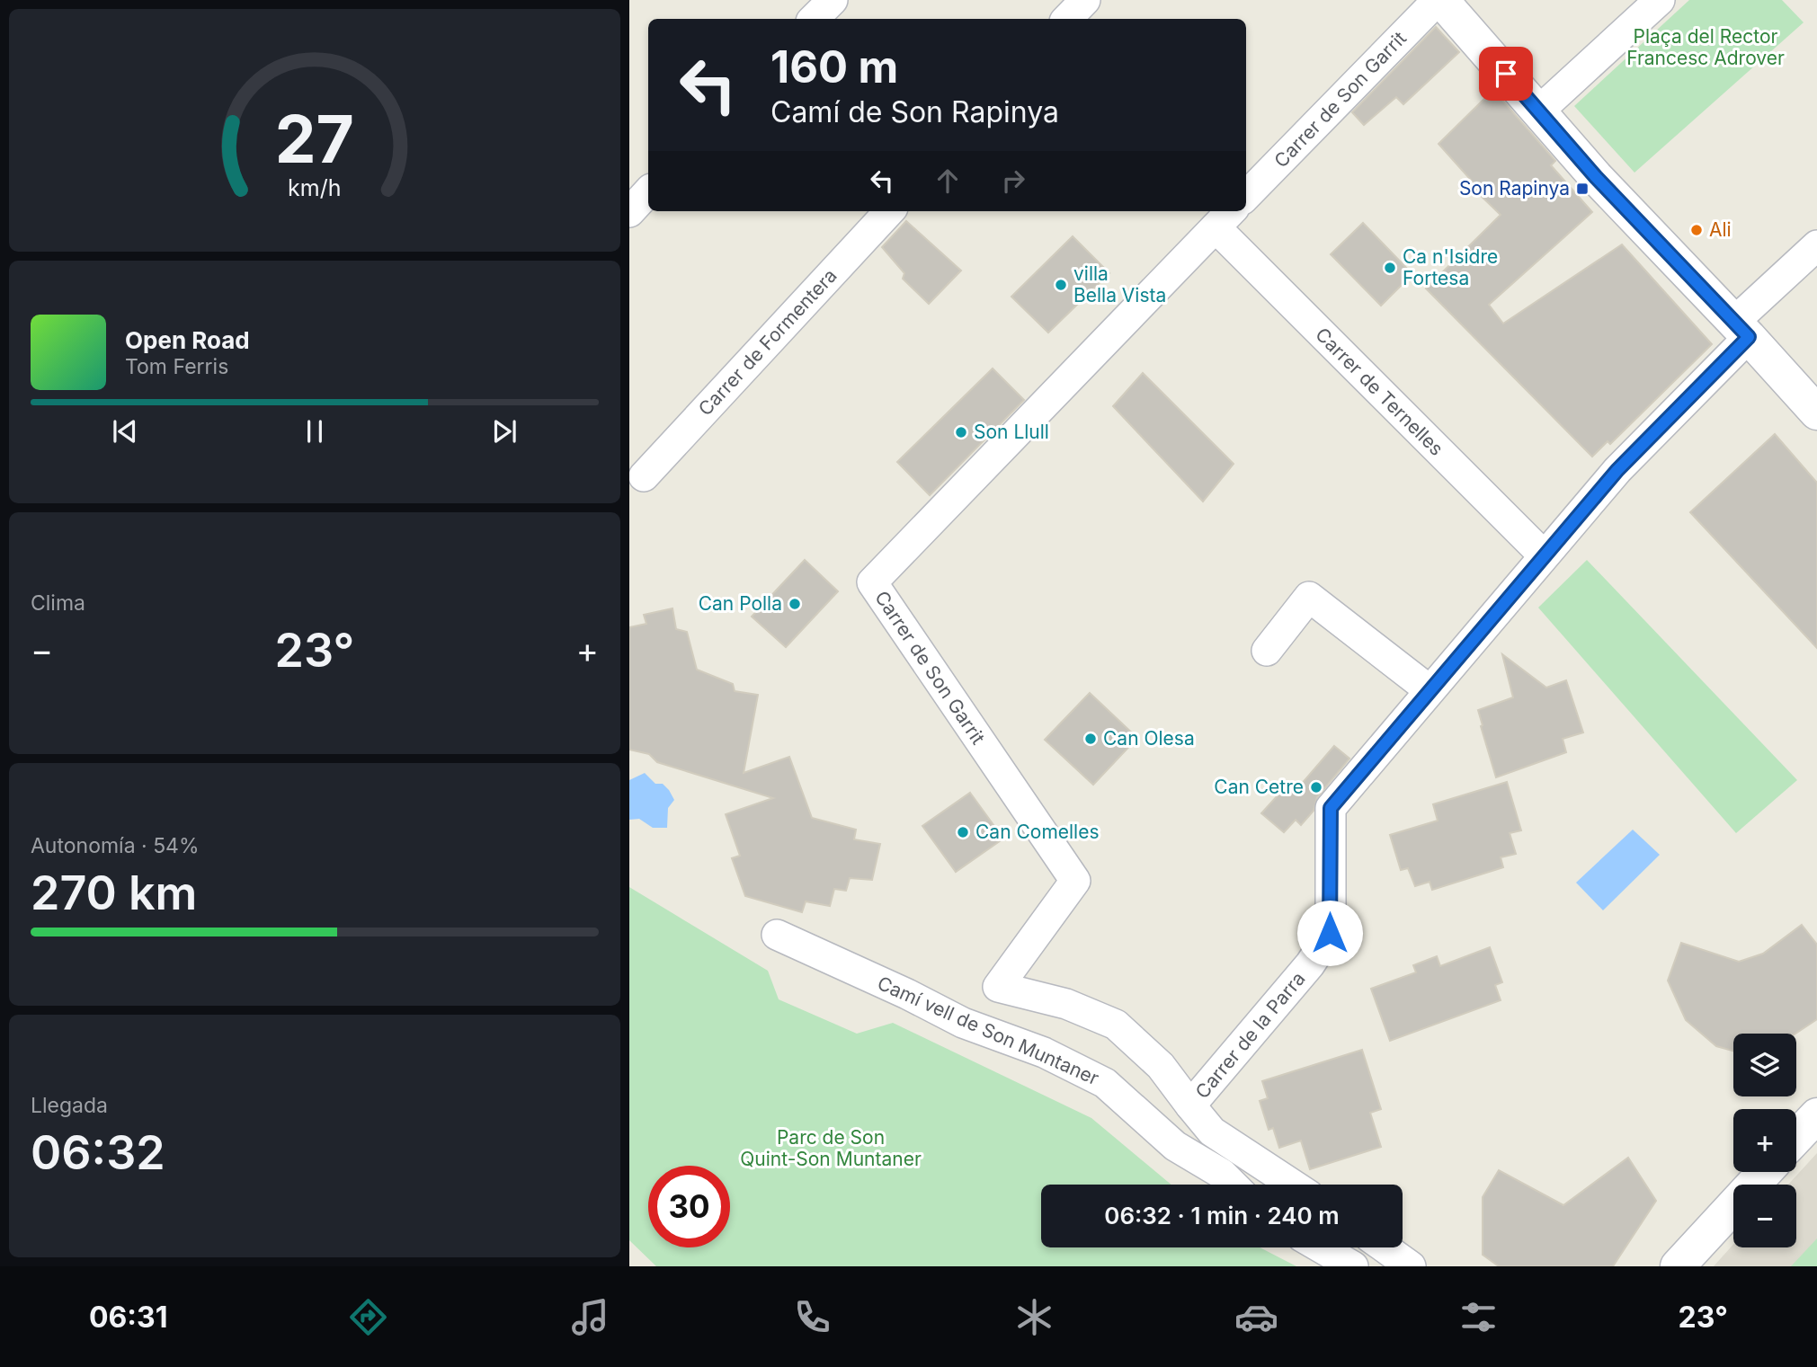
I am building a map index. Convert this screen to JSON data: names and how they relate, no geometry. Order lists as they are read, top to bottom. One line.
{"streets":{"street":["Carrer de Son Garrit","Carrer de Formentera","Carrer de Ternelles","Camí vell de Son Muntaner","Carrer de la Parra"]},"crossings":[["Carrer de Son Garrit","Carrer de Ternelles"],["Carrer de Son Garrit","Carrer de la Parra"],["Carrer de Ternelles","Carrer de la Parra"]],"parks":["Plaça del Rector Francesc Adrover","Parc de Son Quint-Son Muntaner"],"places":{"transit":["Son Rapinya"],"other":["Ali","Ca n'Isidre Fortesa","villa Bella Vista","Son Llull","Can Polla","Can Olesa","Can Cetre","Can Comelles"]},"page":{"turn":["160 m","Camí de Son Rapinya"],"song":["Open Road","Tom Ferris"],"tile":["Clima",["Autonomía · 54%","270 km"],["Llegada","06:32"]],"heat":["−","23°","+"],"map_buttons":["+","−"],"limit":"30","trip":"06:32 · 1 min · 240 m","tabs":["06:31","23°"],"gauge":["27","km/h"]}}
